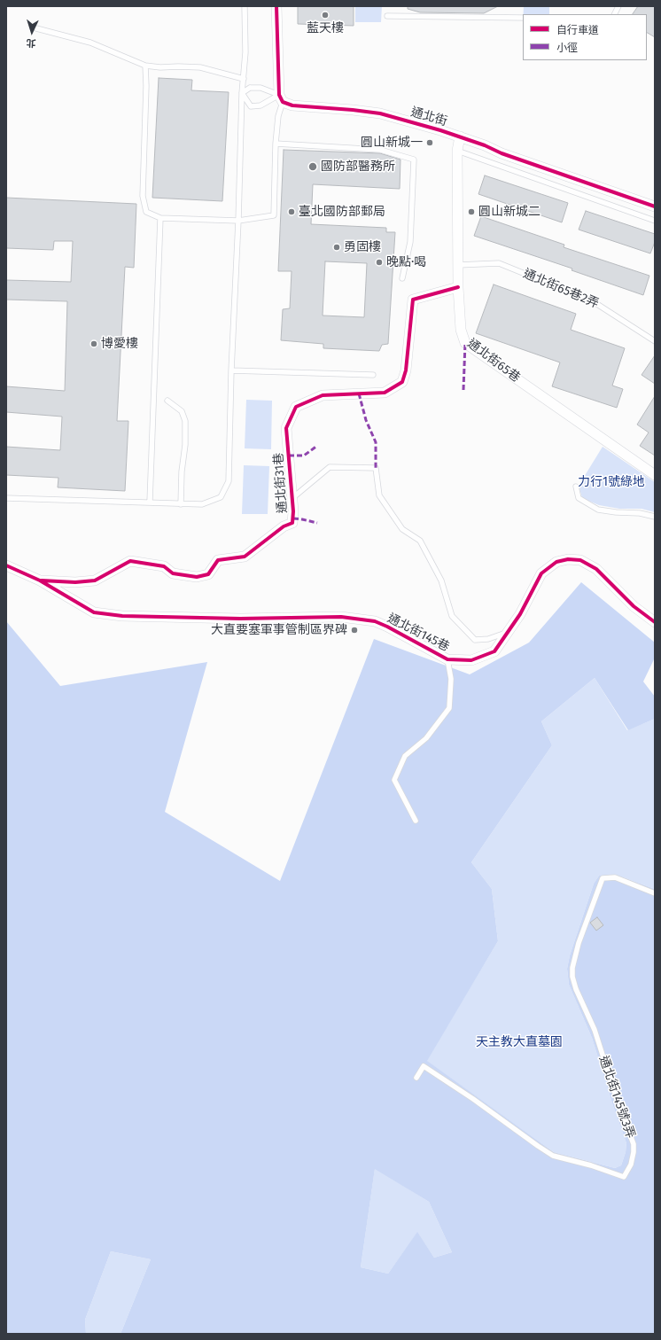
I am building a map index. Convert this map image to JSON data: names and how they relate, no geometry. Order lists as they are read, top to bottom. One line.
{"streets":{"street":["通北街","通北街65巷","通北街31巷","通北街145巷"],"lane":["通北街65巷2弄","通北街145號3弄"]},"crossings":[["通北街","通北街65巷"],["通北街65巷2弄","通北街65巷"],["通北街65巷","通北街31巷"],["通北街31巷","通北街145巷"]],"parks":["力行1號綠地","天主教大直墓園"],"places":["藍天樓","圓山新城一","國防部醫務所","臺北國防部郵局","圓山新城二","勇固樓","晚點·喝","博愛樓","大直要塞軍事管制區界碑"],"legend":["自行車道","小徑"],"north":"bottom"}
